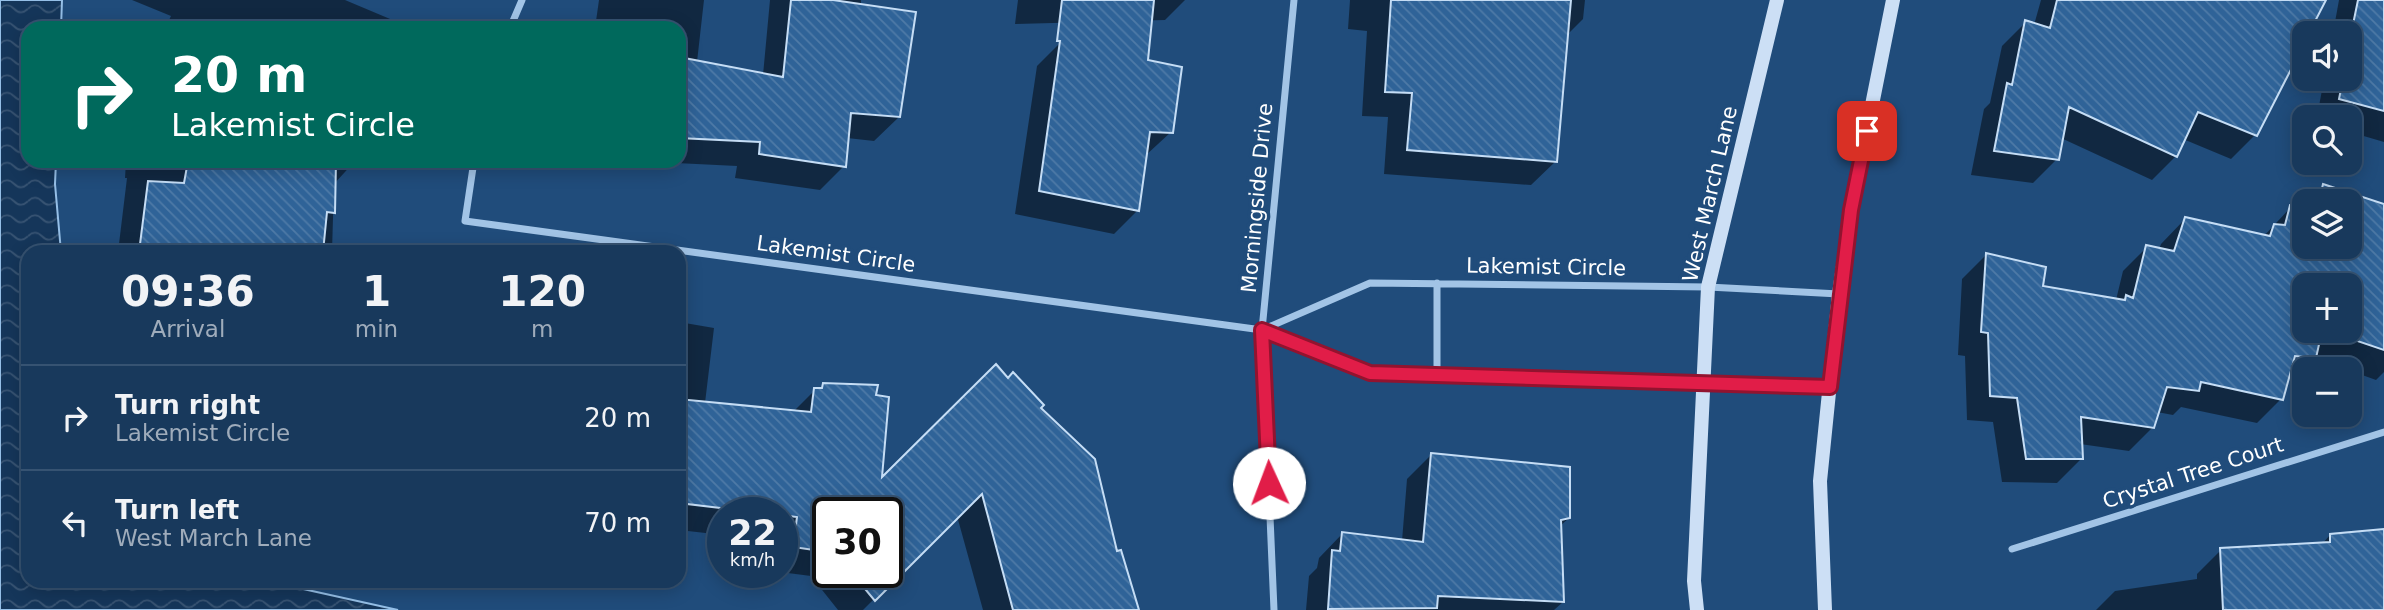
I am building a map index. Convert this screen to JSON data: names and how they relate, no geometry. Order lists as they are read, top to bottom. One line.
{"streets":{"main road":["West March Lane"],"street":["Morningside Drive","Lakemist Circle","Crystal Tree Court"]},"crossings":[["West March Lane","Lakemist Circle"],["Morningside Drive","Lakemist Circle"]],"page":{"map_buttons":["+","−"],"turn":["20 m","Lakemist Circle"],"eta":["09:36","Arrival","1","min","120","m"],"list":[{"name":"Turn right","note":"Lakemist Circle","value":"20 m"},{"name":"Turn left","note":"West March Lane","value":"70 m"}],"speed":"22 km/h","limit":"30"}}
